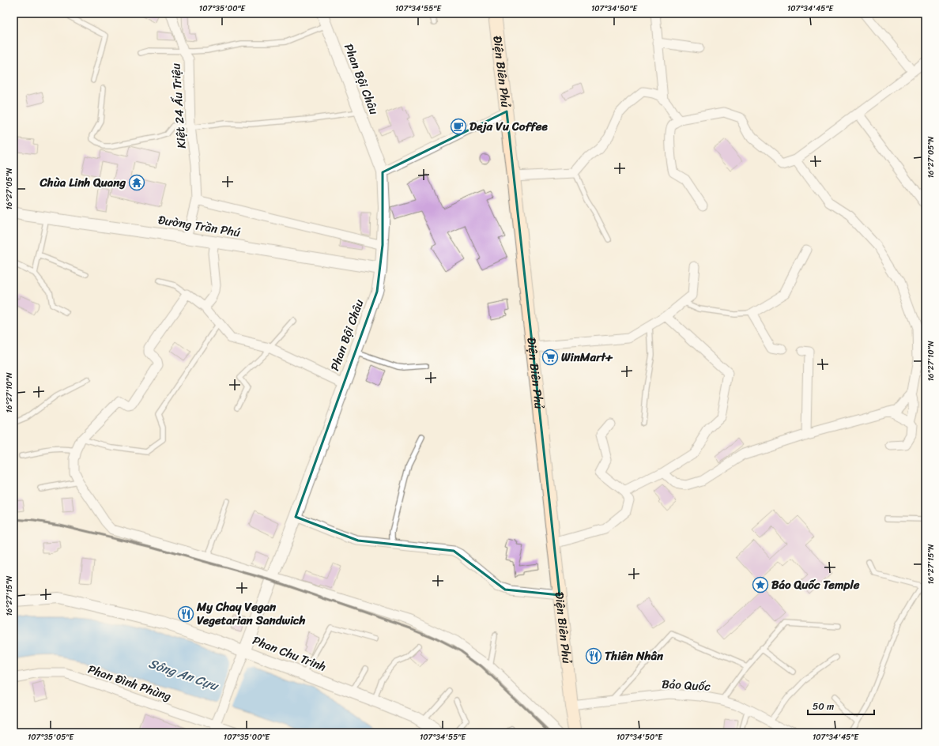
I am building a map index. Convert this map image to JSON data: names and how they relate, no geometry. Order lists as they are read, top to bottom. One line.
{"streets":{"main road":["Điện Biên Phủ"],"street":["Phan Bội Châu","Kiệt 24 Ấu Triệu","Đường Trần Phú","Phan Chu Trinh","Phan Đình Phùng","Bảo Quốc"]},"crossings":[["Điện Biên Phủ","Bảo Quốc"],["Phan Bội Châu","Đường Trần Phú"],["Phan Bội Châu","Phan Chu Trinh"],["Kiệt 24 Ấu Triệu","Đường Trần Phú"]],"water":["Sông An Cựu"],"places":{"cafe":["Deja Vu Coffee"],"temple":["Chùa Linh Quang"],"supermarket":["WinMart+"],"place":["Báo Quốc Temple"],"restaurant":["My Chay Vegan Vegetarian Sandwich","Thiên Nhân"]},"scale_bar":"50 m","coordinates":["107°35'00\"E","107°34'55\"E","107°34'50\"E","107°34'45\"E","16°27'05\"N","16°27'10\"N","16°27'15\"N","107°35'05\"E"]}
